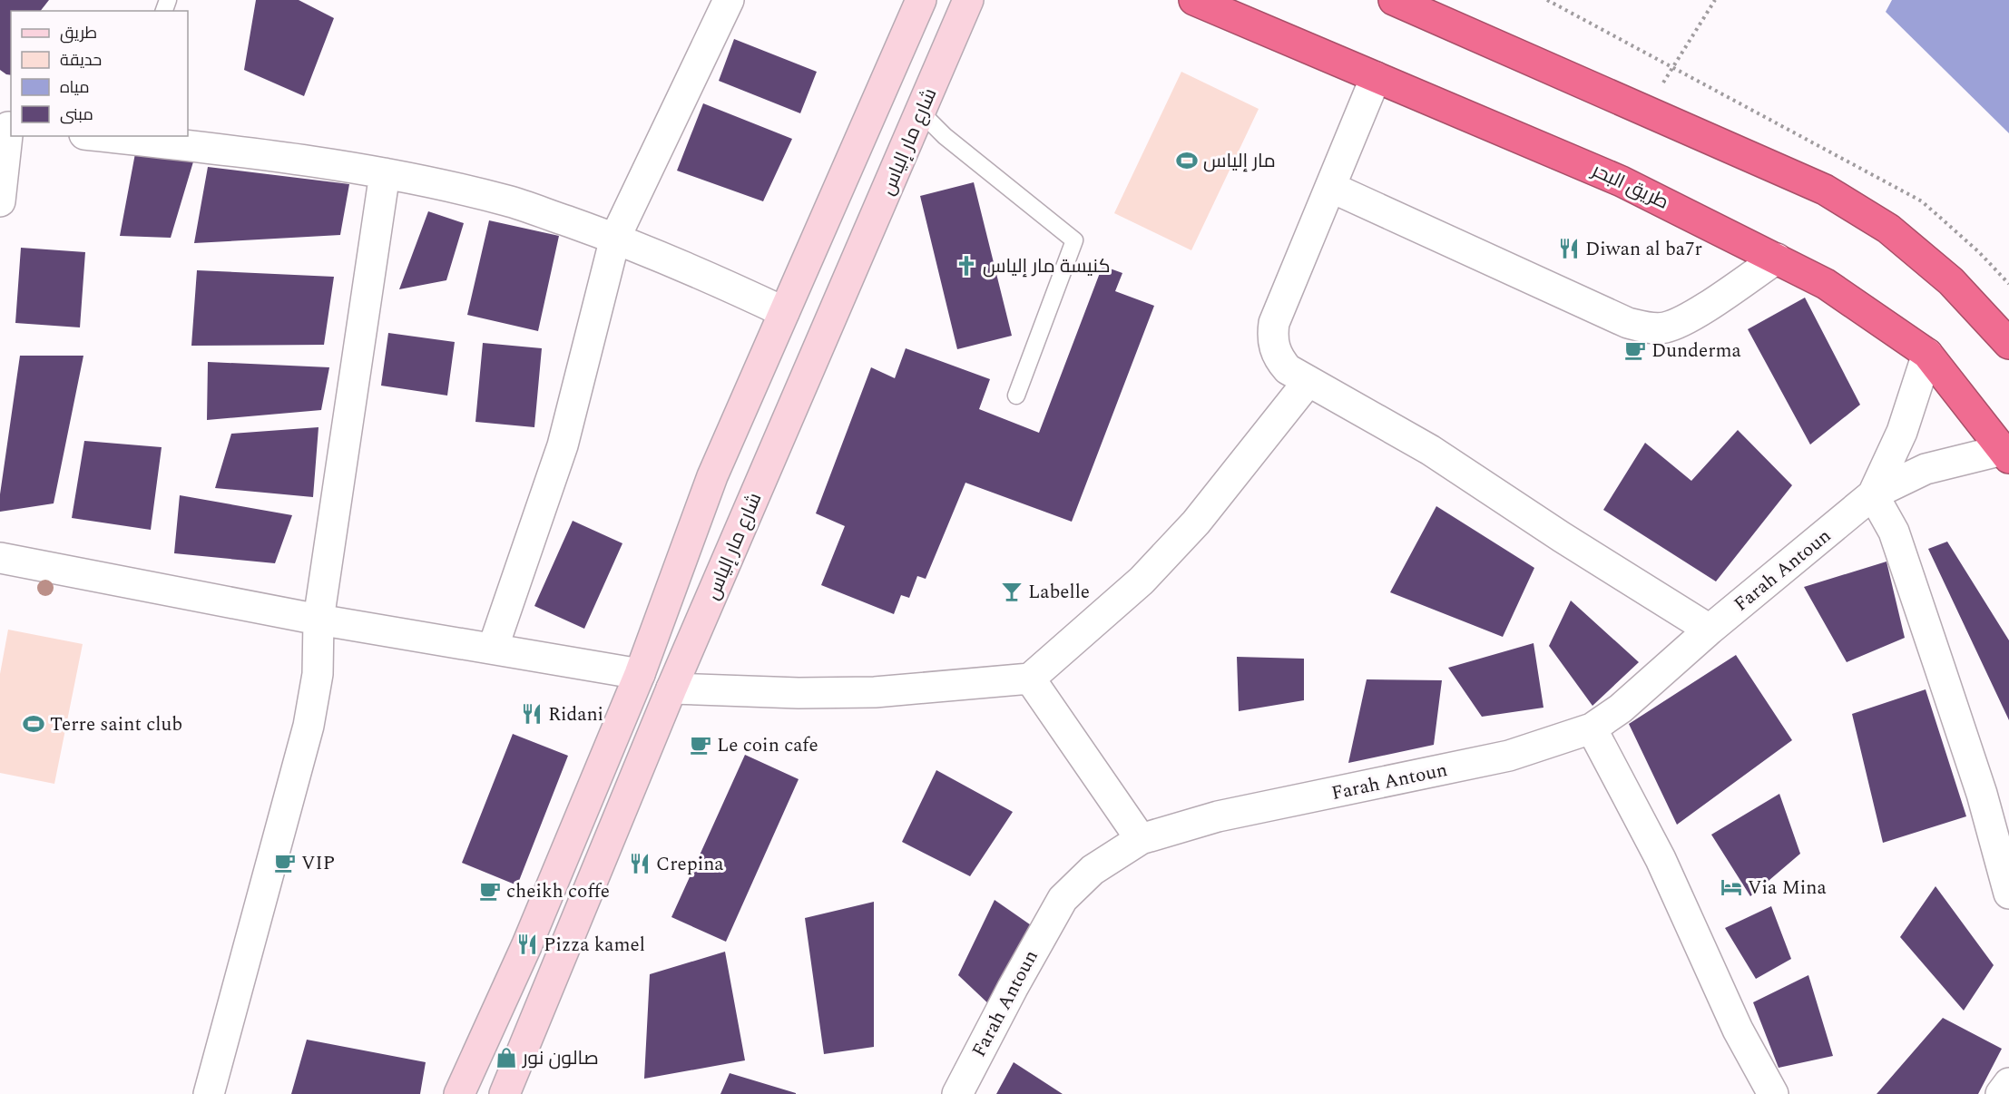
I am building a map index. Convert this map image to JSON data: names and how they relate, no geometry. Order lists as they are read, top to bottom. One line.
{"streets":{"highway":["طريق البحر"],"street":["شارع مار إلياس","Farah Antoun"]},"places":{"sports":["مار إلياس","Terre saint club"],"restaurant":["Diwan al ba7r","Ridani","Crepina","Pizza kamel"],"church":["كنيسة مار إلياس"],"cafe":["Dunderma","Le coin cafe","VIP","cheikh coffe"],"bar":["Labelle"],"hotel":["Via Mina"],"shop":["صالون نور"]},"legend":["طريق","حديقة","مياه","مبنى"]}
